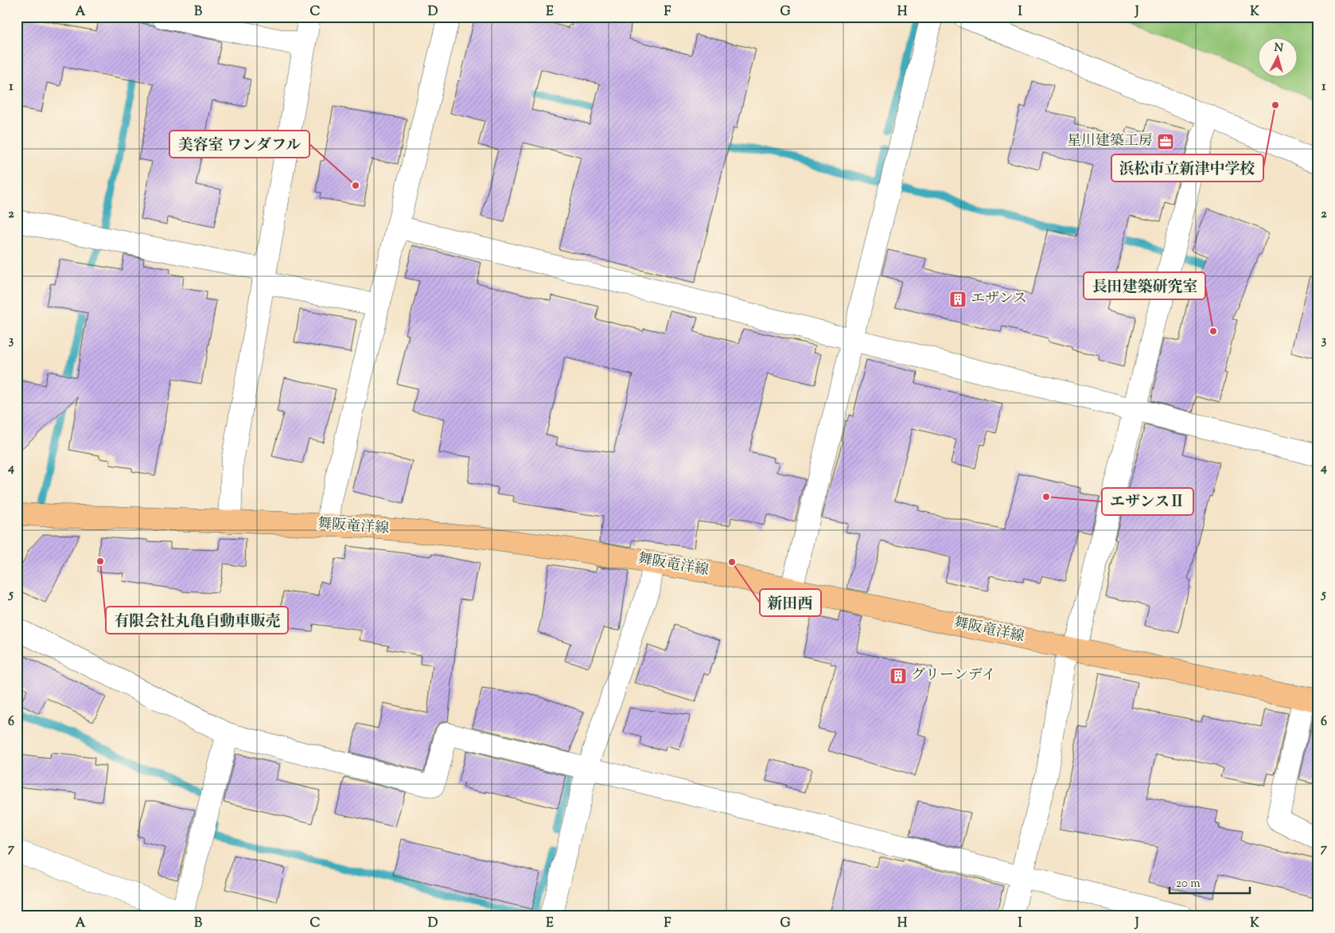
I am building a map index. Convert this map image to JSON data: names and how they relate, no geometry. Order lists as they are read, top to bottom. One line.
{"streets":{"main road":["舞阪竜洋線"]},"places":{"other":["浜松市立新津中学校","美容室 ワンダフル","長田建築研究室","エザンスⅡ","有限会社丸亀自動車販売","新田西"],"office":["星川建築工房"],"building":["エザンス","グリーンデイ"]},"scale_bar":"20 m","north":"top","grid":{"columns":["A","B","C","D","E","F","G","H","I","J","K"],"rows":["1","2","3","4","5","6","7"]}}
